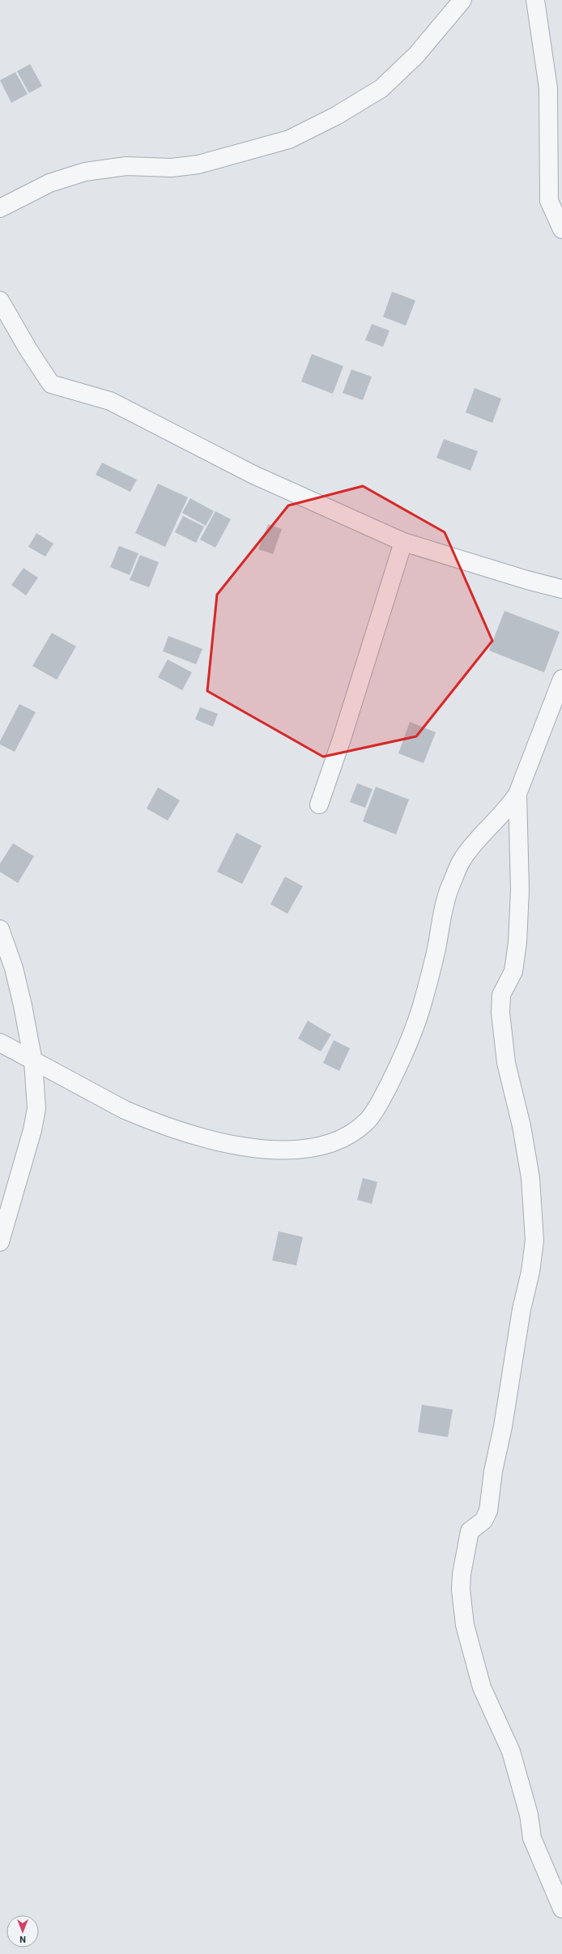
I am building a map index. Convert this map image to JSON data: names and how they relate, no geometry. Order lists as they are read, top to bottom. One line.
{"north":"bottom"}
